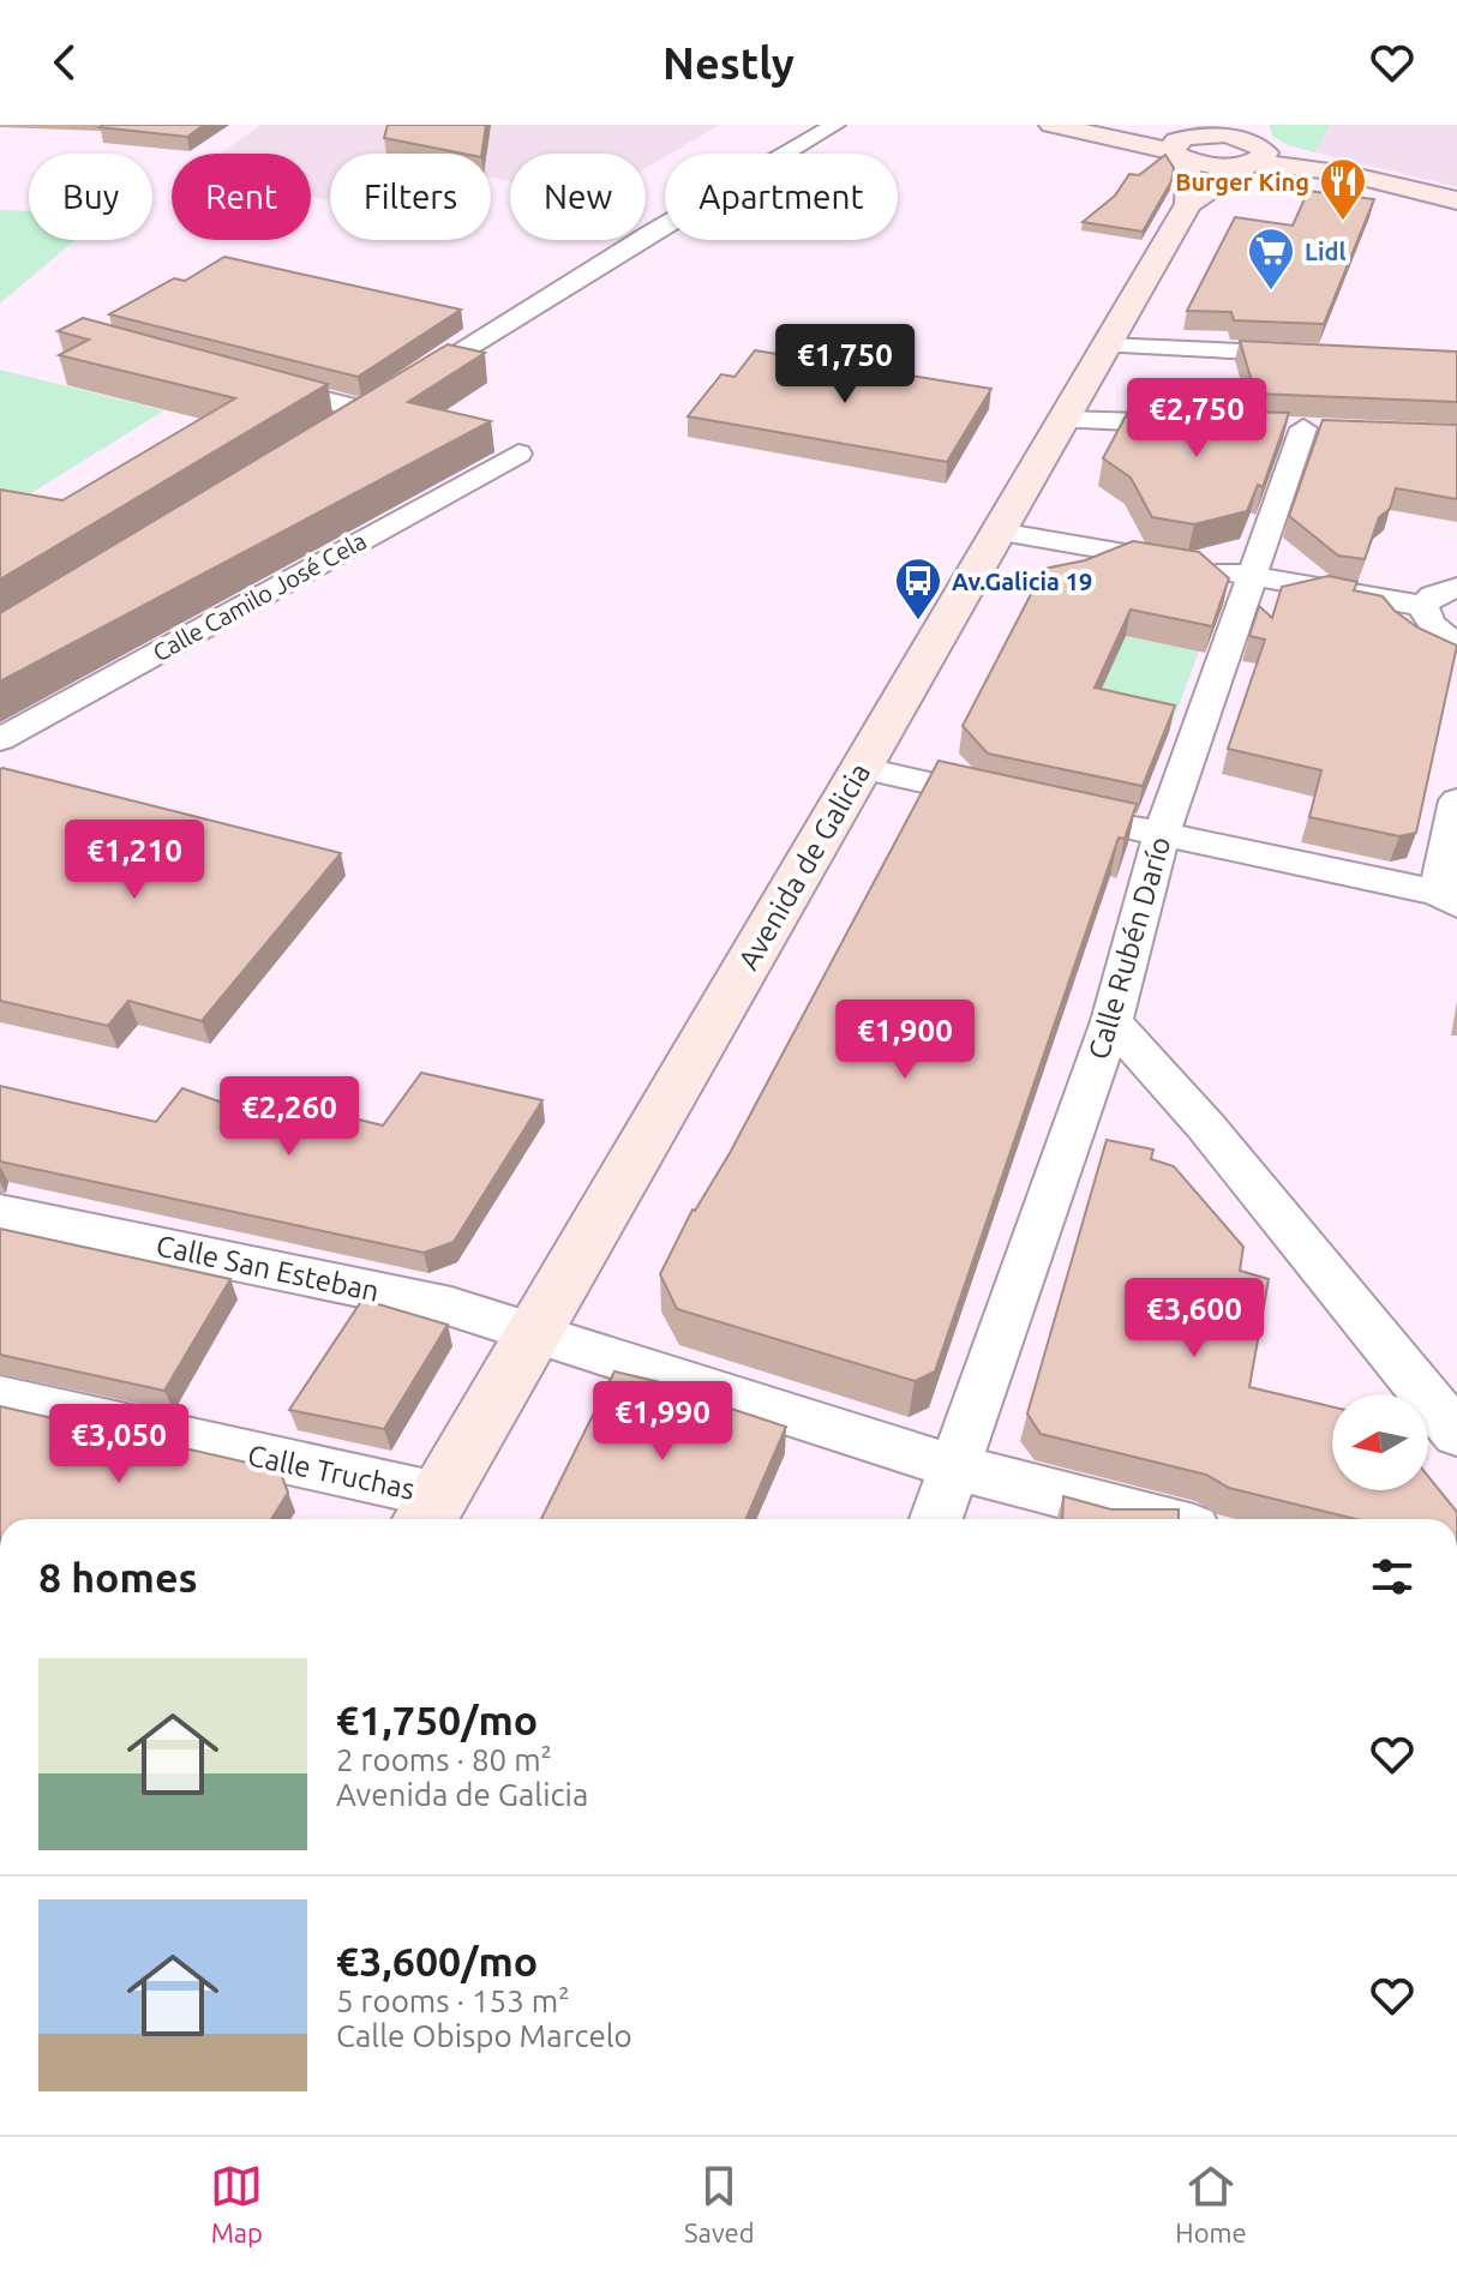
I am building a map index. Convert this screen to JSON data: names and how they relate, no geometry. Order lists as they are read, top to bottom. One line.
{"streets":{"main road":["Avenida de Galicia"],"street":["Calle Camilo José Cela","Calle Rubén Darío","Calle San Esteban","Calle Truchas"]},"crossings":[["Avenida de Galicia","Calle San Esteban"],["Avenida de Galicia","Calle Truchas"],["Calle Rubén Darío","Calle San Esteban"]],"places":{"restaurant":["Burger King"],"supermarket":["Lidl"],"bus stop":["Av.Galicia 19"]},"north":"left","page":{"header":"Nestly","chip":["Buy","Rent","Filters","New","Apartment"],"price":["€1,750","€2,750","€1,210","€1,900","€2,260","€3,600","€1,990","€3,050"],"heading":"8 homes","list":[{"name":"€1,750/mo","note":"2 rooms · 80 m² · Avenida de Galicia"},{"name":"€3,600/mo","note":"5 rooms · 153 m² · Calle Obispo Marcelo"}],"tabs":["Map","Saved","Home"]}}
